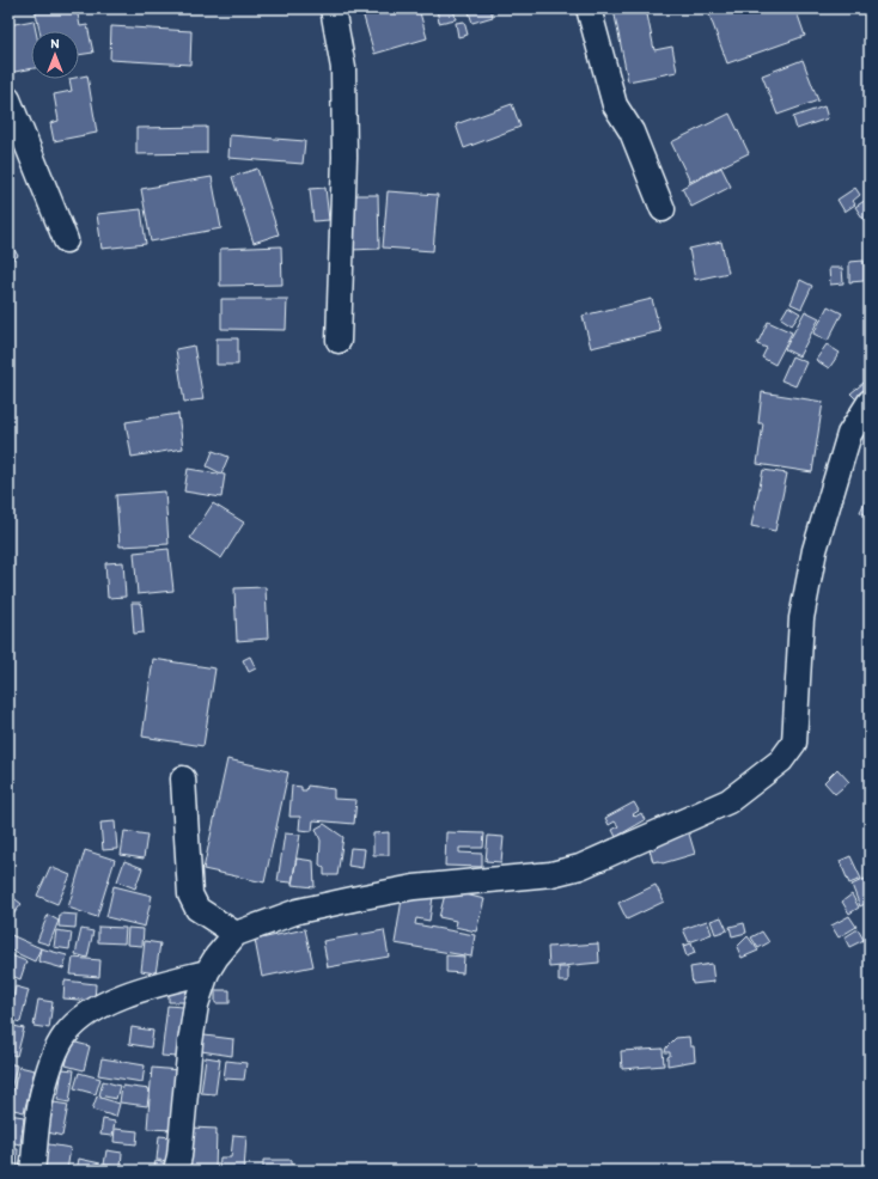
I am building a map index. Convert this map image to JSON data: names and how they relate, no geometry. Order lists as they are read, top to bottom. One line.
{"north":"top"}
